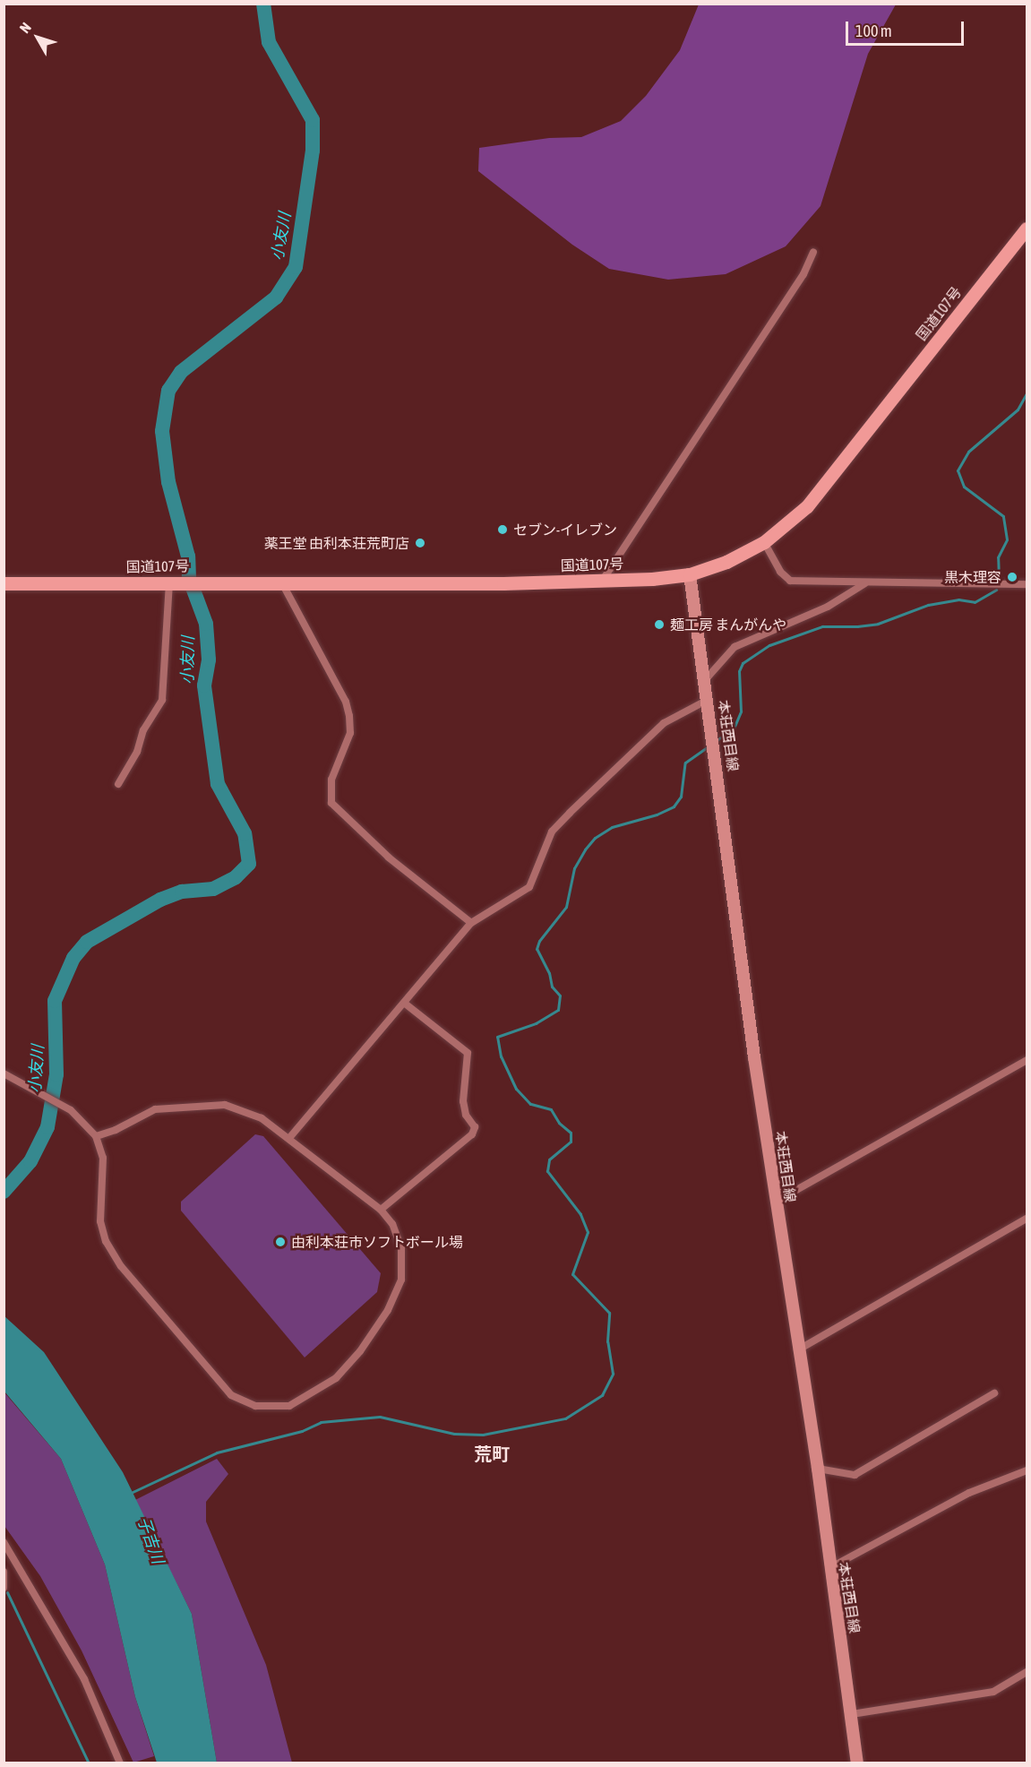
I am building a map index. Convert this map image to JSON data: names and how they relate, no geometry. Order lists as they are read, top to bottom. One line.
{"streets":{"highway":["国道107号"],"main road":["本荘西目線"]},"crossings":[["国道107号","本荘西目線"]],"districts":["荒町"],"water":["小友川","子吉川"],"places":["セブン-イレブン","薬王堂 由利本荘荒町店","黒木理容","麺工房 まんがんや","由利本荘市ソフトボール場"],"scale_bar":"100 m","north":"top left"}
